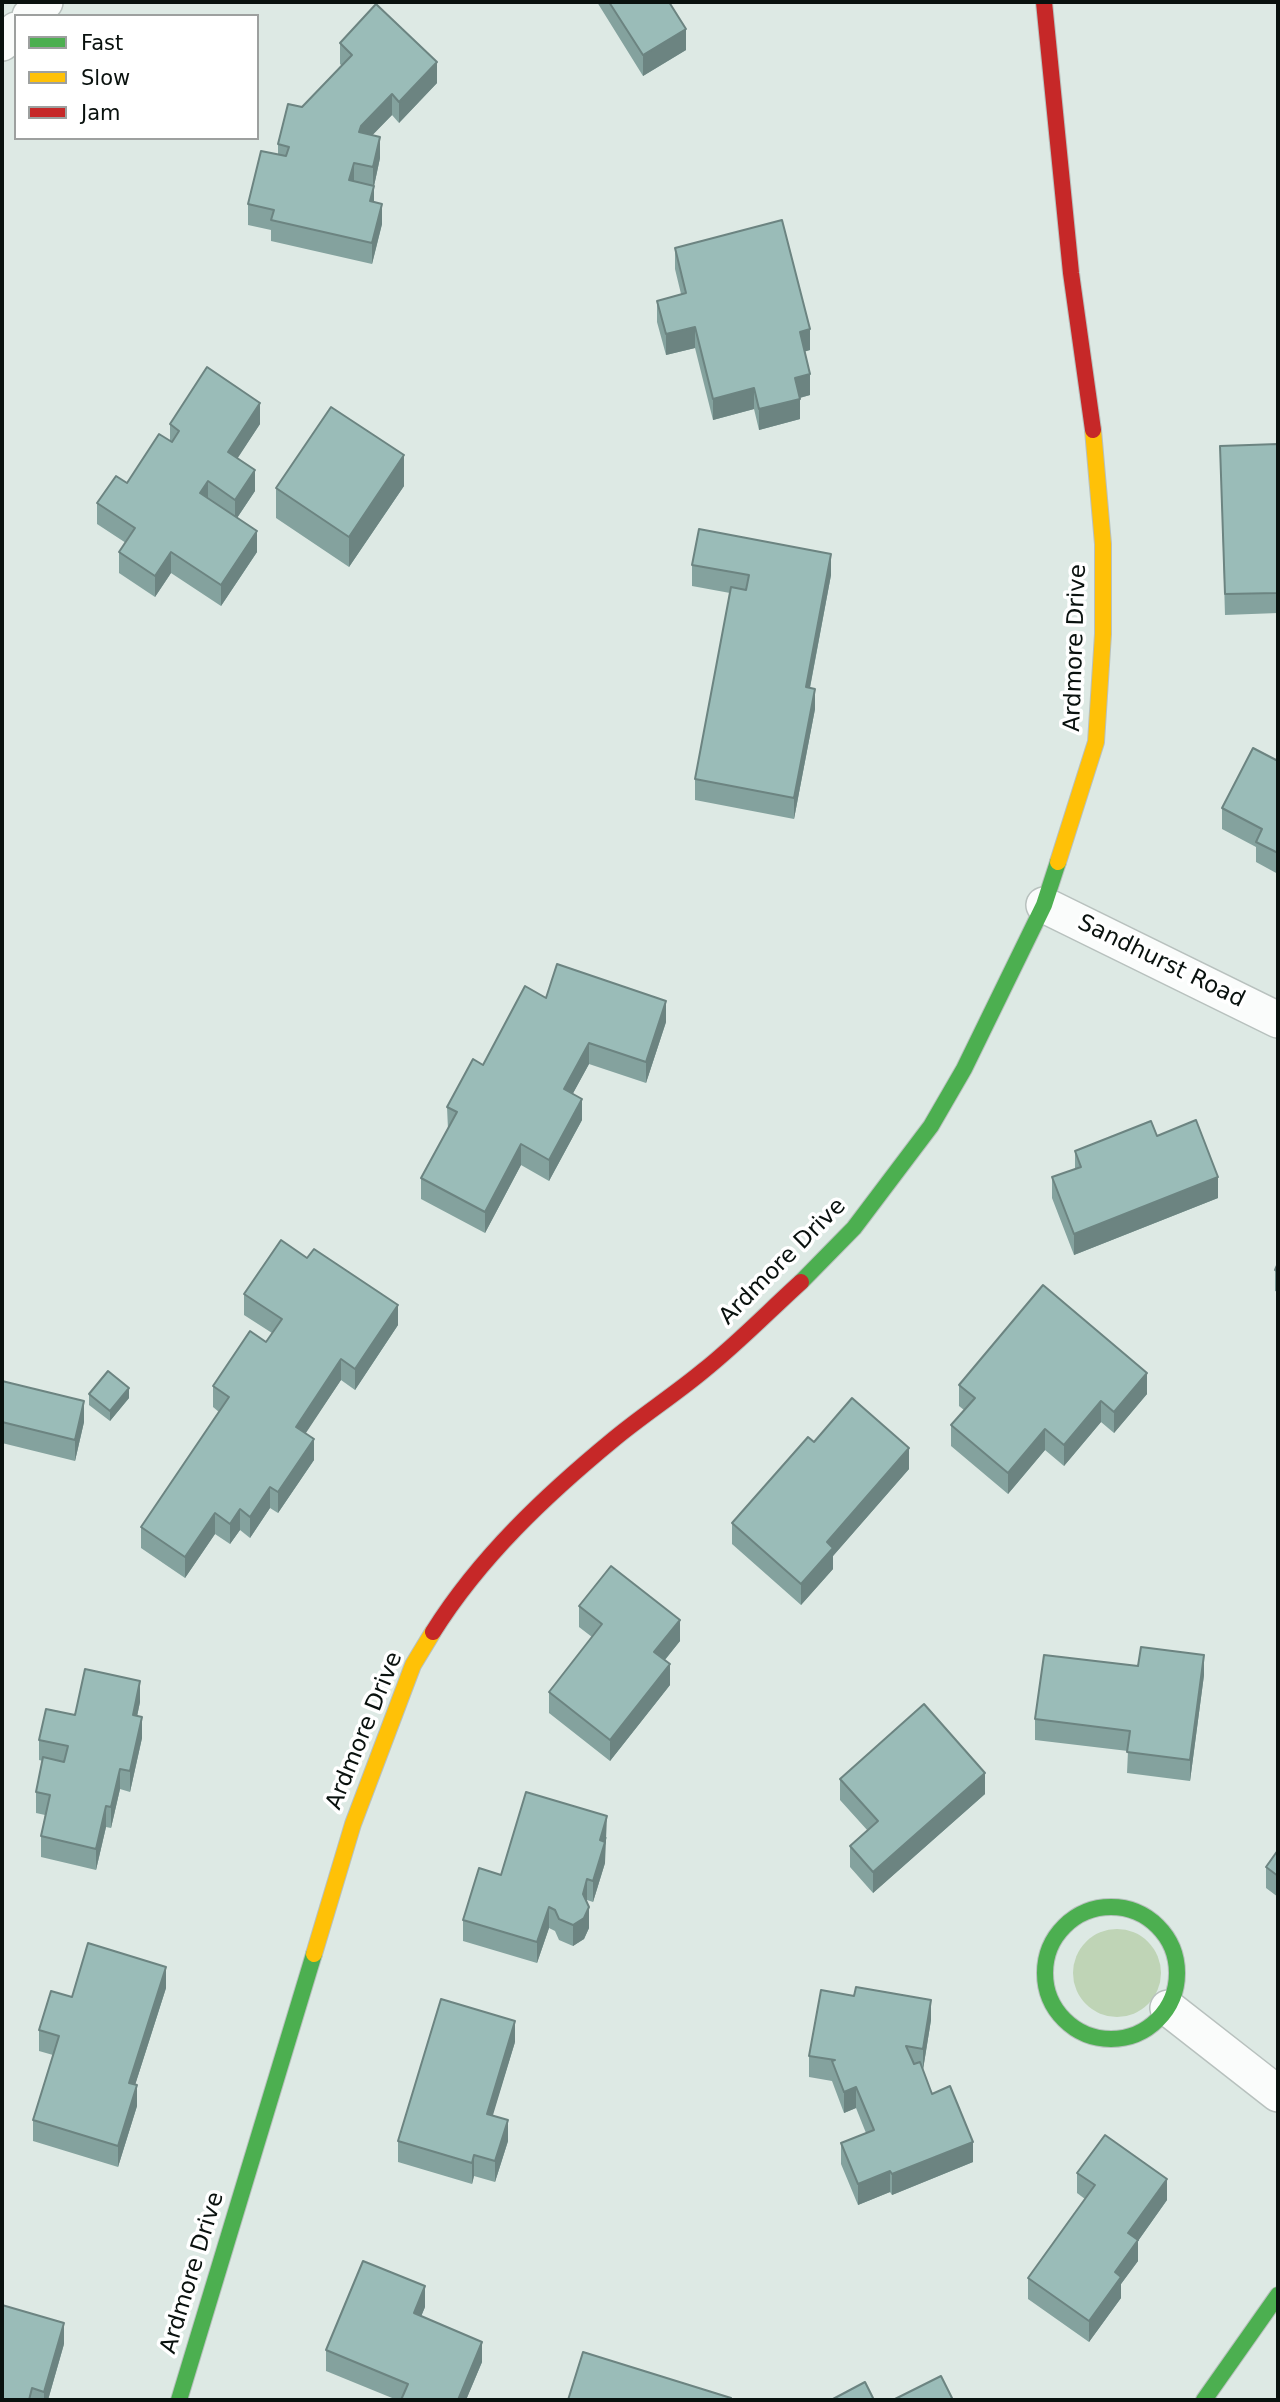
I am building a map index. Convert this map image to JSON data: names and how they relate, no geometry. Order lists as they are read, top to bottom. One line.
{"streets":{"street":["Ardmore Drive","Sandhurst Road"]},"crossings":[["Ardmore Drive","Sandhurst Road"]],"legend":["Fast","Slow","Jam"]}
